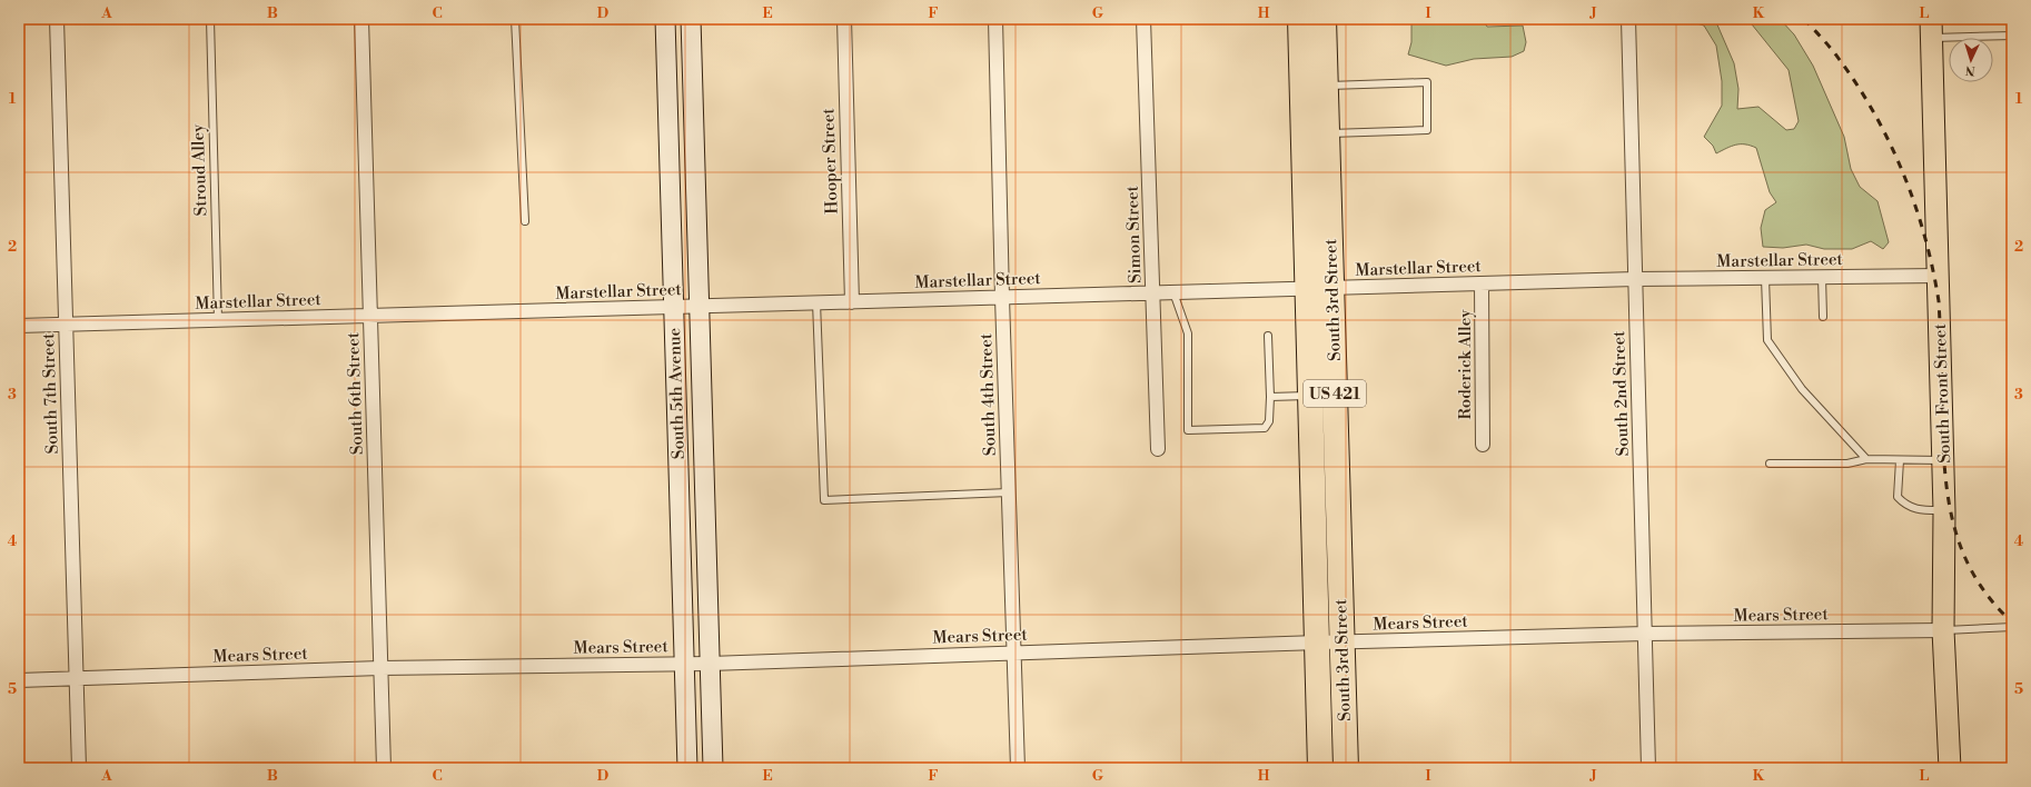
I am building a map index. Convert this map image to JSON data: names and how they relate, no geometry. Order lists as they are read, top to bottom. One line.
{"streets":{"highway":["South 3rd Street","US 421"],"main road":["South Front Street"],"street":["Hooper Street","Simon Street","Marstellar Street","Roderick Alley","South 7th Street","South 6th Street","South 5th Avenue","South 2nd Street","South 4th Street","Mears Street"],"lane":["Stroud Alley"]},"crossings":[["Hooper Street","Marstellar Street"],["Stroud Alley","Marstellar Street"],["Simon Street","Marstellar Street"],["Marstellar Street","South 3rd Street"],["Marstellar Street","Roderick Alley"],["Marstellar Street","South 7th Street"],["Marstellar Street","South 6th Street"],["Marstellar Street","South 5th Avenue"],["Marstellar Street","South 2nd Street"],["Marstellar Street","South Front Street"],["Marstellar Street","South 4th Street"],["South 3rd Street","Mears Street"],["South 7th Street","Mears Street"],["South 6th Street","Mears Street"],["South 5th Avenue","Mears Street"],["South 2nd Street","Mears Street"],["South Front Street","Mears Street"],["South 4th Street","Mears Street"]],"north":"bottom","grid":{"columns":["A","B","C","D","E","F","G","H","I","J","K","L"],"rows":["1","2","3","4","5"]}}
